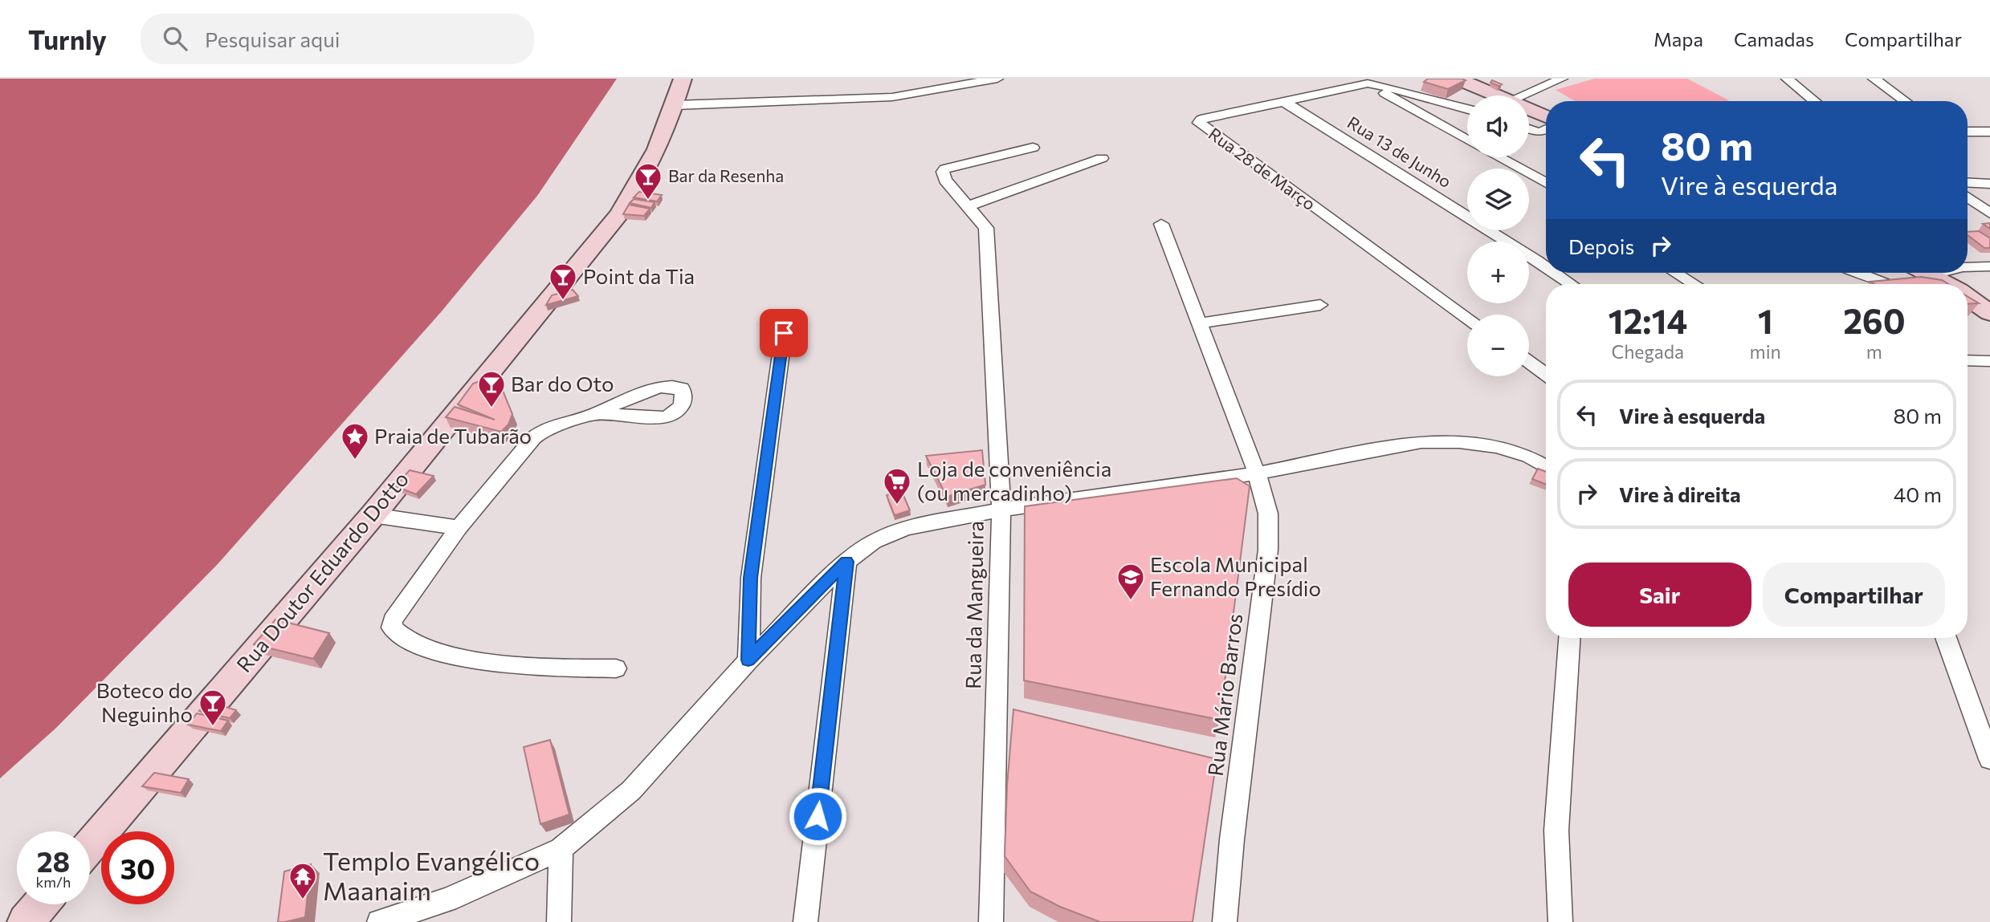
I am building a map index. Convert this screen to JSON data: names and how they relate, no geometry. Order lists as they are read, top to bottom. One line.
{"streets":{"main road":["Rua Doutor Eduardo Dotto"],"street":["Rua 13 de Junho","Rua 28 de Março","Rua da Mangueira","Rua Mário Barros"]},"crossings":[["Rua 13 de Junho","Rua 28 de Março"]],"places":{"bar":["Bar da Resenha","Point da Tia","Bar do Oto","Boteco do Neguinho"],"place":["Praia de Tubarão"],"supermarket":["Loja de conveniência (ou mercadinho)"],"school or university":["Escola Municipal Fernando Presídio"],"temple":["Templo Evangélico Maanaim"]},"page":{"header":"Turnly","search":"Pesquisar aqui","nav":["Mapa","Camadas","Compartilhar"],"map_buttons":["+","−"],"turn":["80 m","Vire à esquerda"],"then":"Depois","eta":["12:14","Chegada","1","min","260","m"],"list":[{"name":"Vire à esquerda","value":"80 m"},{"name":"Vire à direita","value":"40 m"}],"buttons":["Sair","Compartilhar"],"speed":"28 km/h","limit":"30"}}
